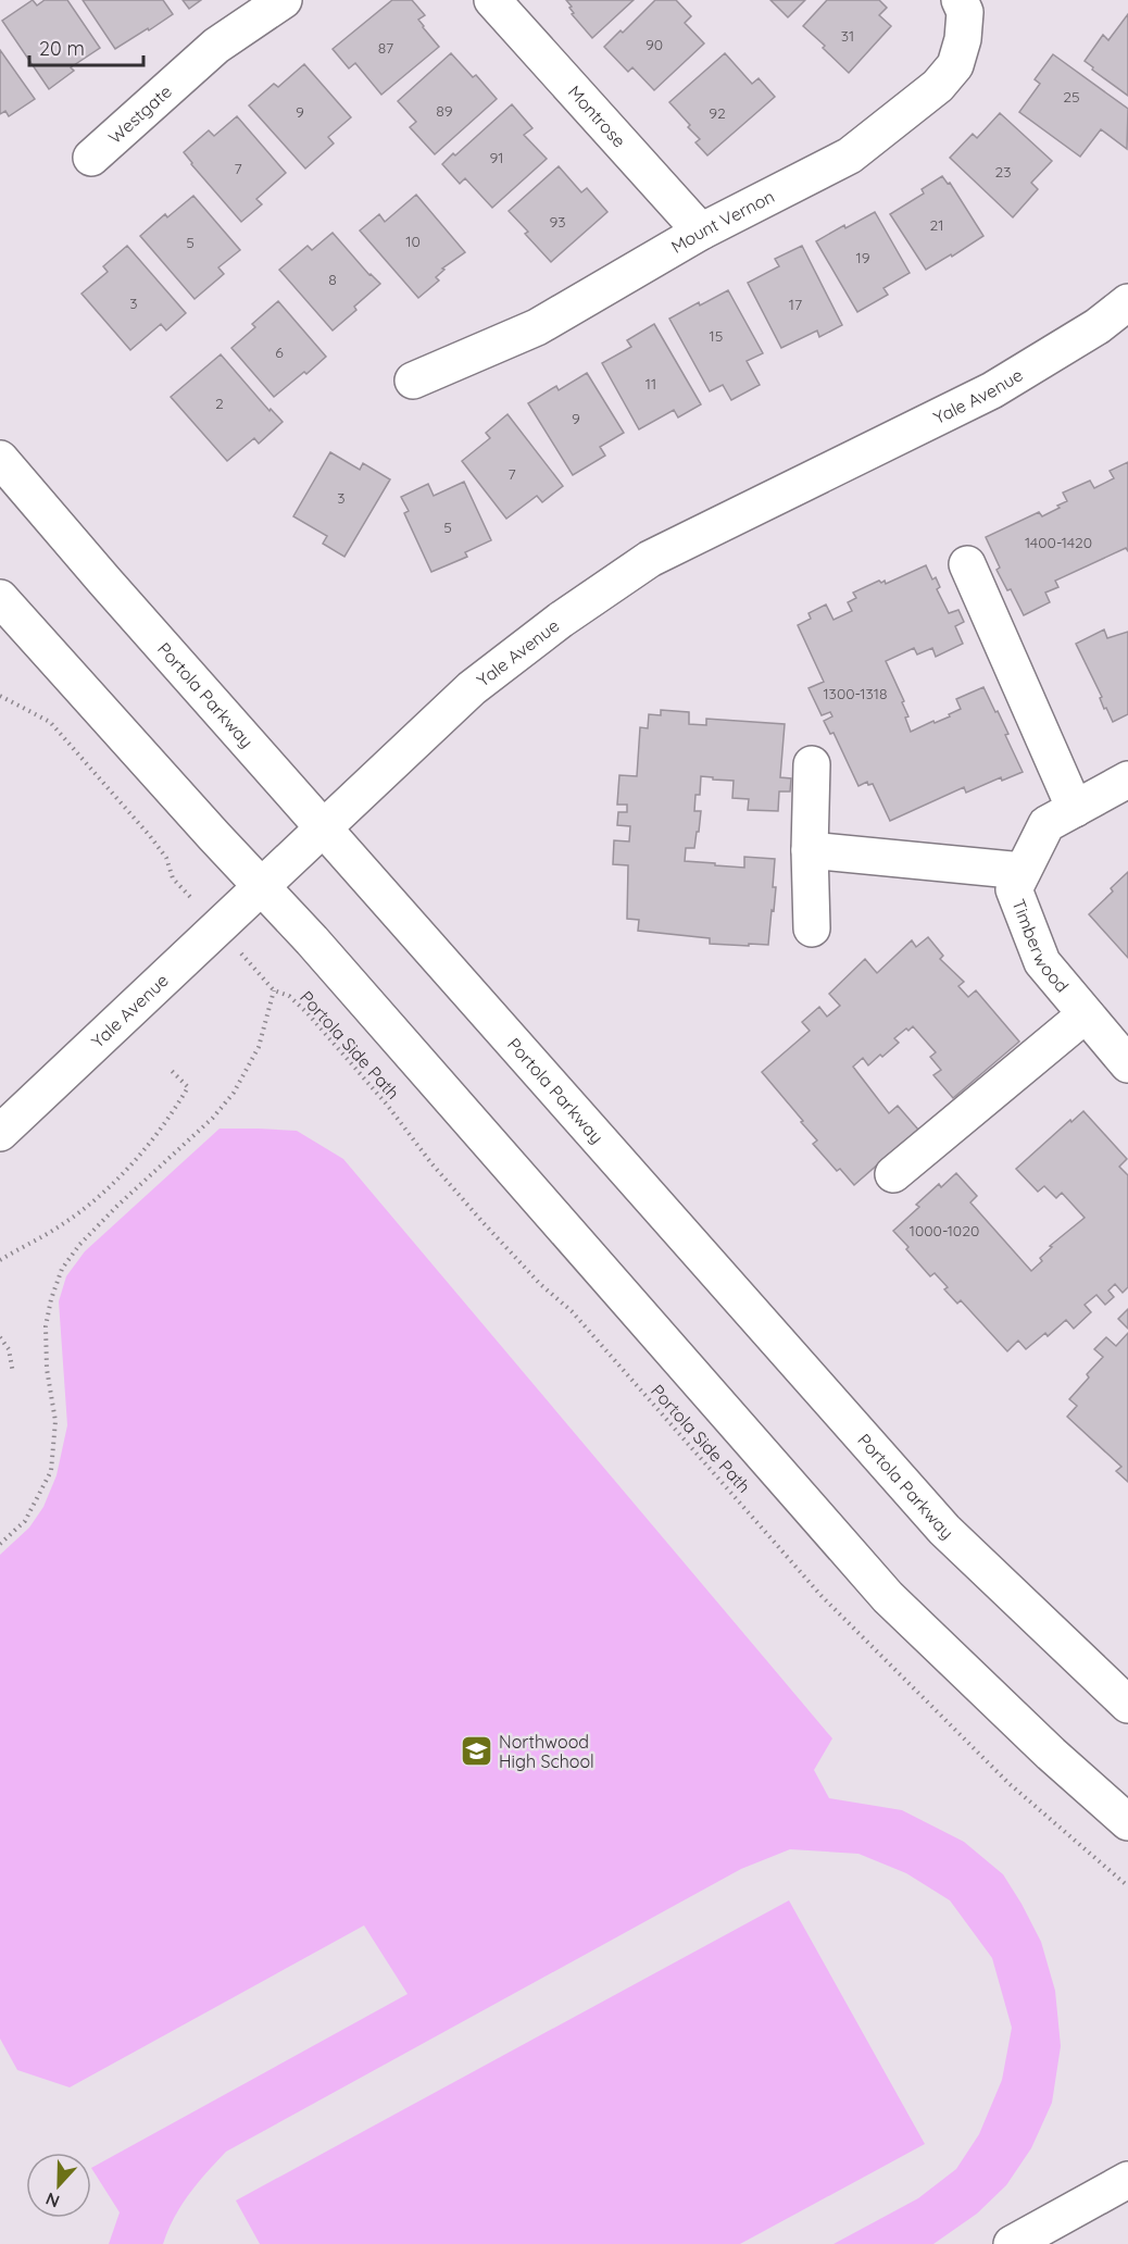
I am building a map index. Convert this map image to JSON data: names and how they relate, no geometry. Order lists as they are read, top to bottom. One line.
{"streets":{"main road":["Westgate","Montrose","Mount Vernon","Yale Avenue","Portola Parkway","Timberwood"],"path":["Portola Side Path"]},"crossings":[["Montrose","Mount Vernon"],["Yale Avenue","Portola Parkway"]],"places":{"school or university":["Northwood High School"]},"house_numbers":["31","90","87","25","89","9","92","91","7","23","93","21","10","5","19","8","3","17","15","6","11","2","9","7","3","5","1400-1420","1300-1318","1000-1020"],"scale_bar":"20 m","north":"bottom"}
